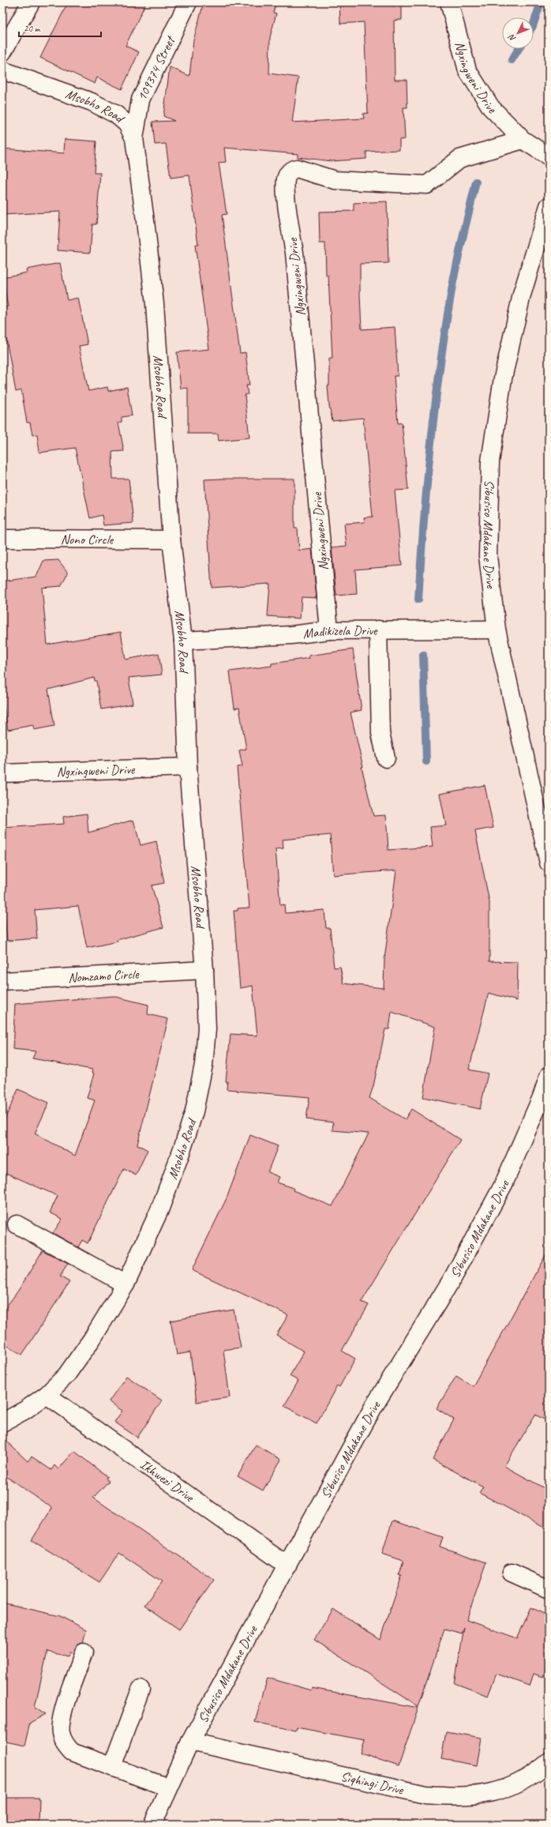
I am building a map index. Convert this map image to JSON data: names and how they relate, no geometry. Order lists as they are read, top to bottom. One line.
{"streets":{"street":["109374 Street","Ngxingweni Drive","Msobho Road","Sibusiso Mdakane Drive","Nono Circle","Madikizela Drive","Nomzamo Circle","Ikhwezi Drive","Siqhingi Drive"]},"crossings":[["109374 Street","Msobho Road"],["Ngxingweni Drive","Msobho Road"],["Ngxingweni Drive","Madikizela Drive"],["Msobho Road","Nono Circle"],["Msobho Road","Madikizela Drive"],["Msobho Road","Nomzamo Circle"],["Msobho Road","Ikhwezi Drive"],["Sibusiso Mdakane Drive","Madikizela Drive"],["Sibusiso Mdakane Drive","Ikhwezi Drive"],["Sibusiso Mdakane Drive","Siqhingi Drive"]],"scale_bar":"20 m","north":"bottom left"}
